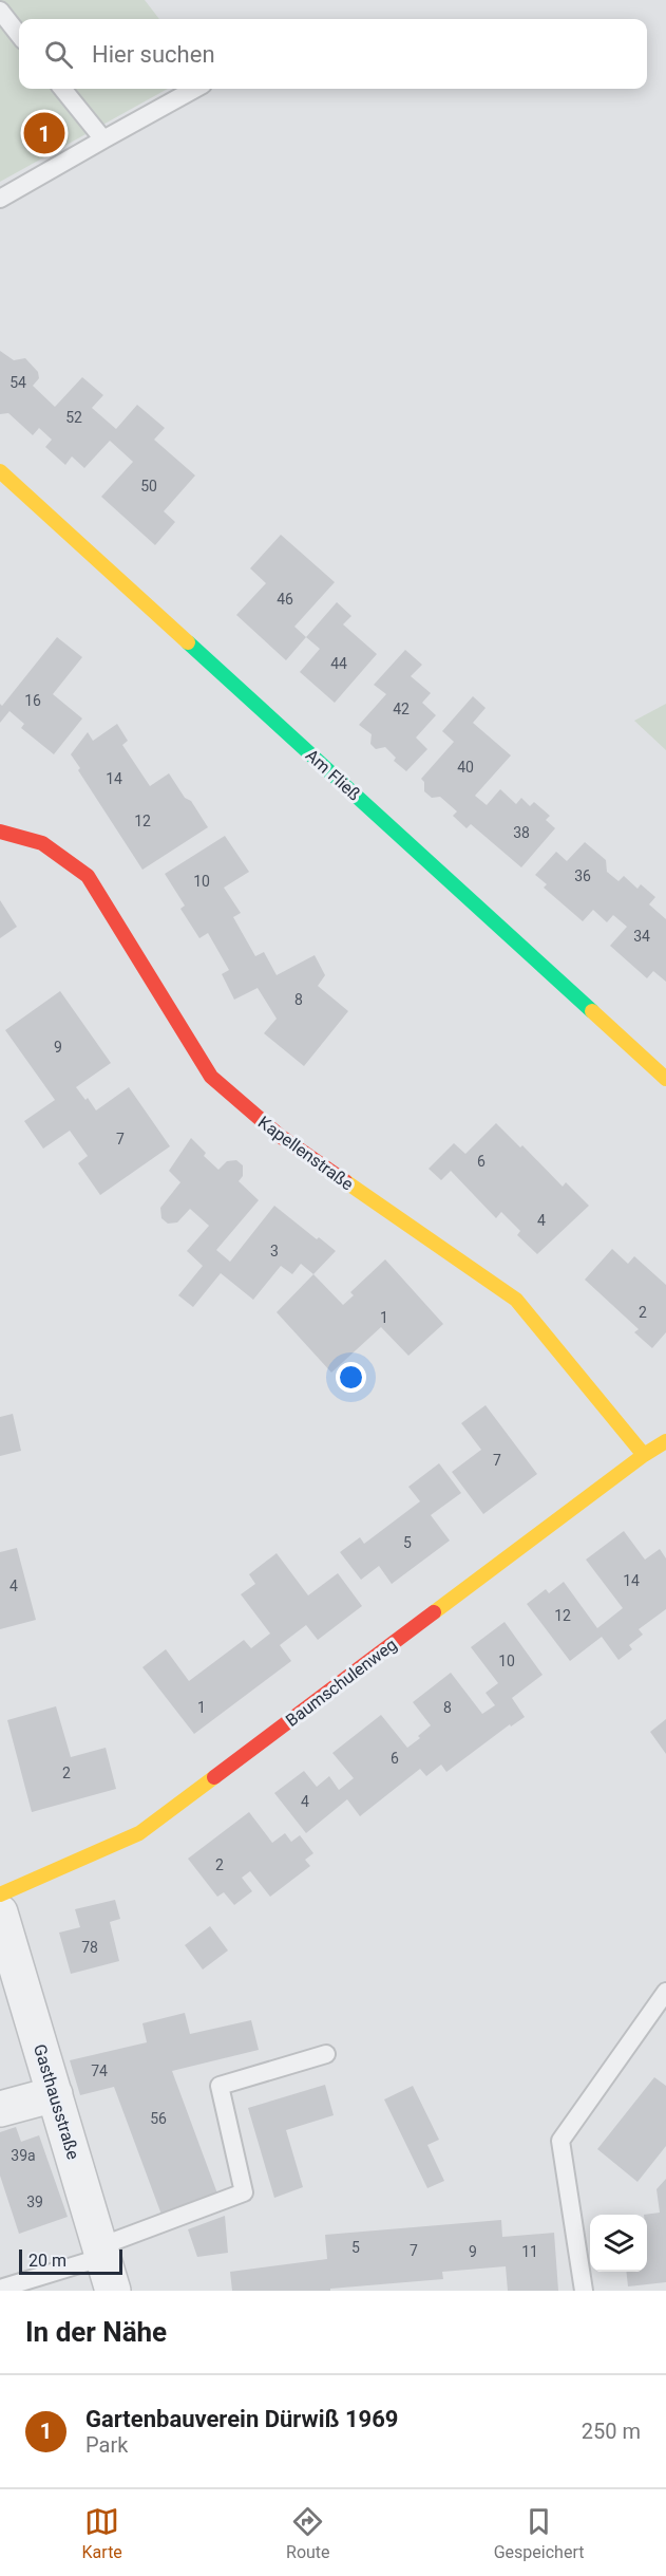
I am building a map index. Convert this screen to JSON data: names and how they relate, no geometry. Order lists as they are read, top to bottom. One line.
{"streets":{"street":["Am Fließ","Kapellenstraße","Baumschulenweg","Gasthausstraße"]},"crossings":[["Kapellenstraße","Baumschulenweg"]],"house_numbers":["54","52","50","46","44","16","42","40","14","12","38","36","10","34","8","9","7","6","4","3","2","1","7","5","14","4","12","10","1","8","6","2","4","2","78","74","56","39a","39","5","7","9","11"],"scale_bar":"20 m","page":{"search":"Hier suchen","pins":"1","scale":"20 m","heading":"In der Nähe","list":[{"mark":"1","name":"Gartenbauverein Dürwiß 1969","note":"Park","value":"250 m"}],"nav":["Karte","Route","Gespeichert"]}}
